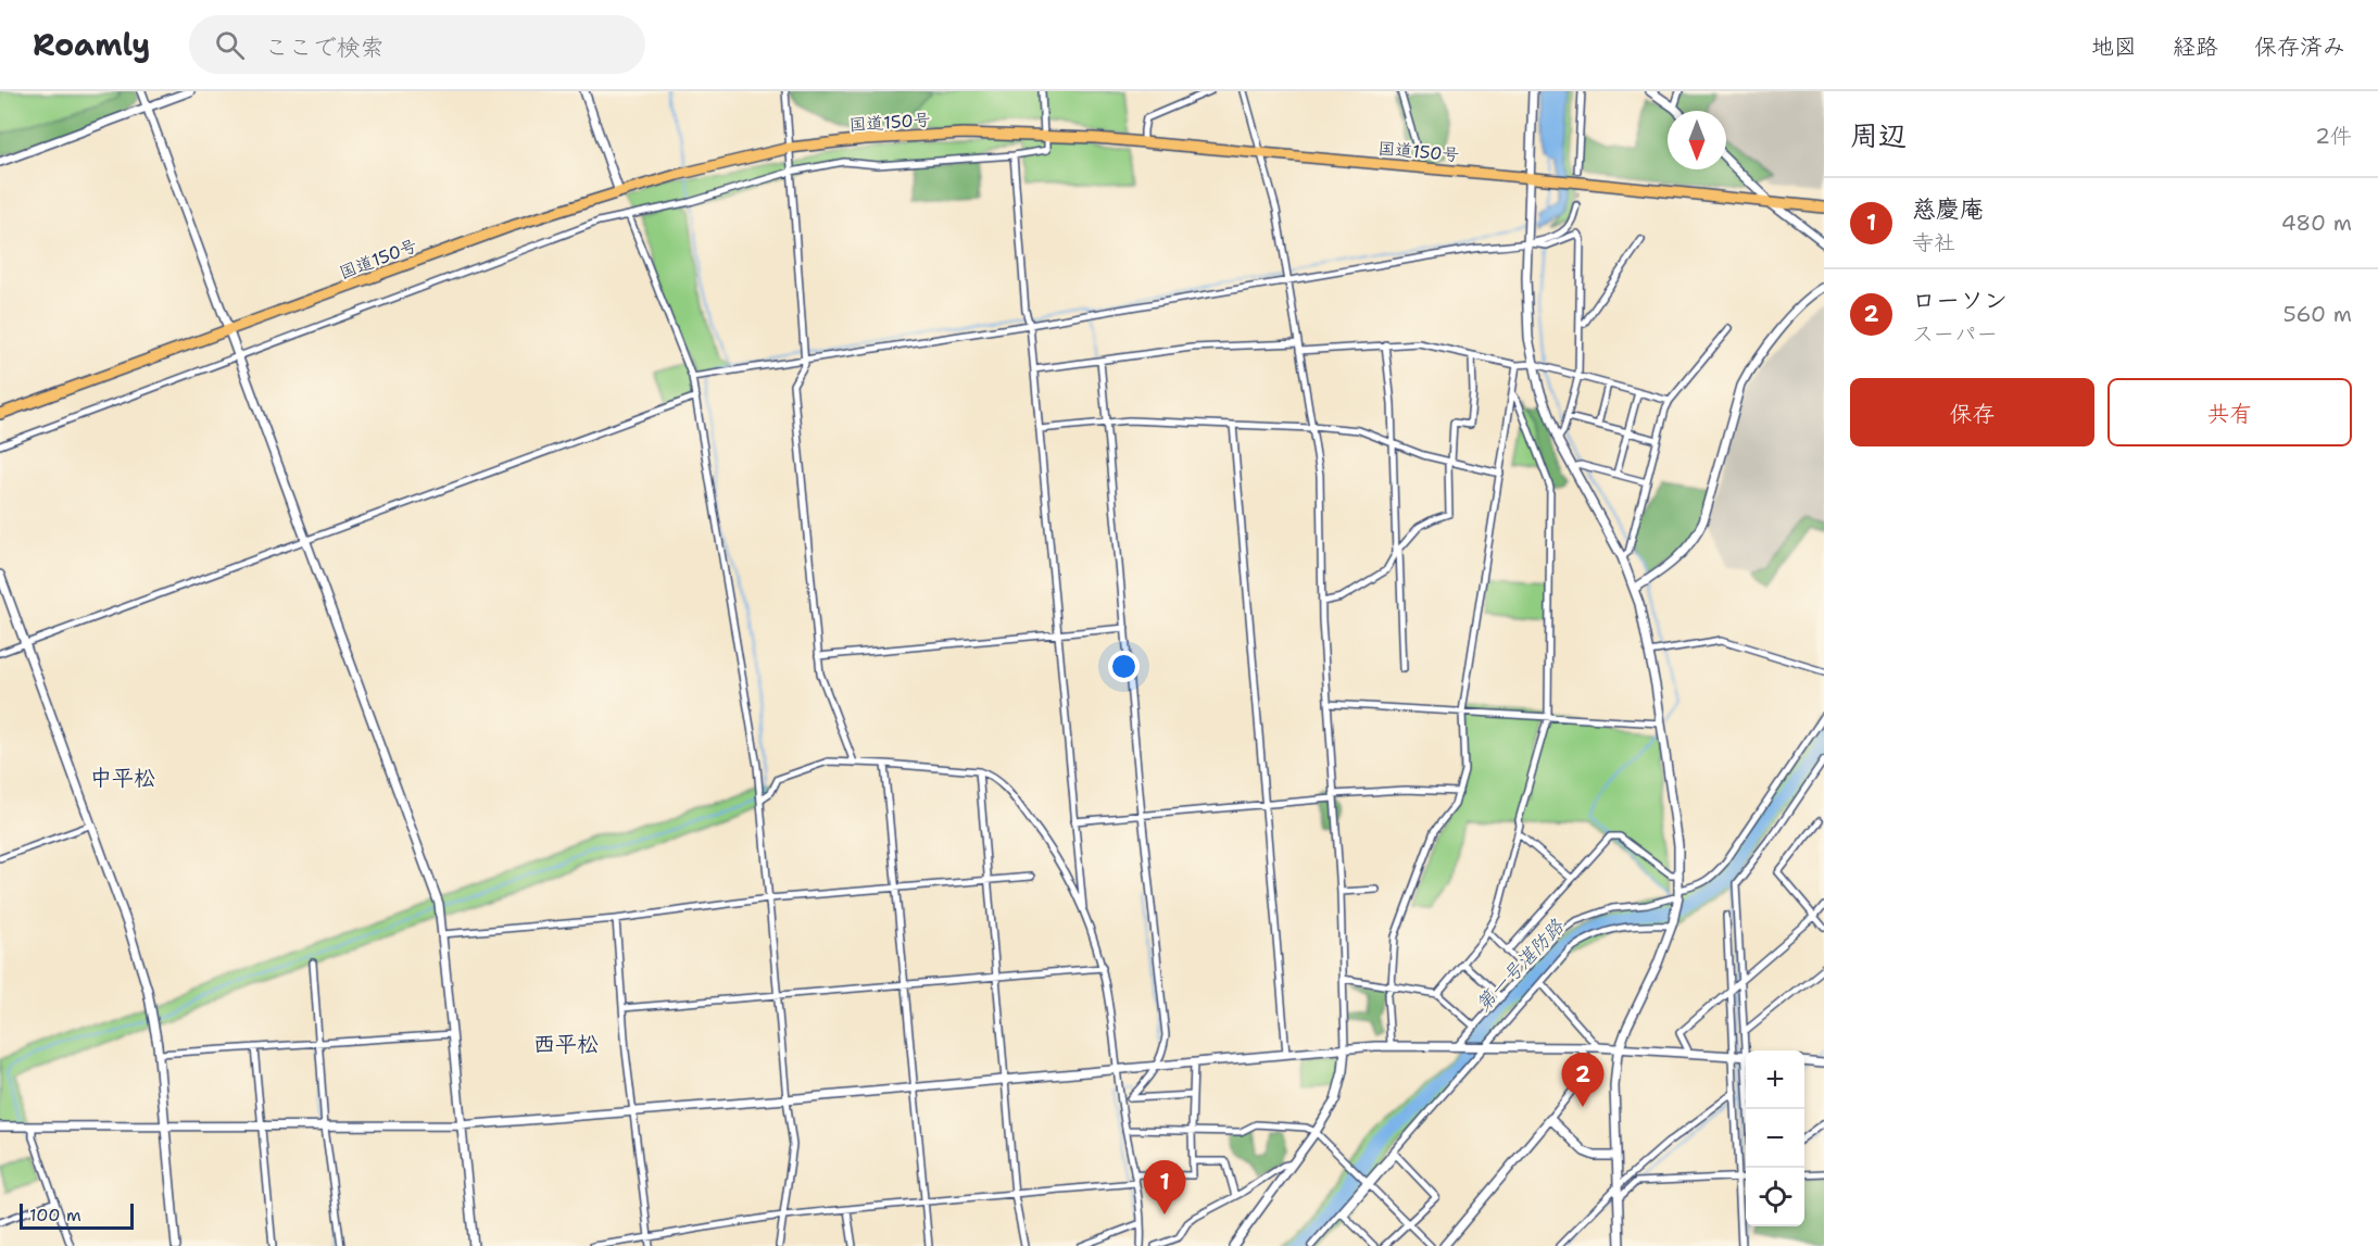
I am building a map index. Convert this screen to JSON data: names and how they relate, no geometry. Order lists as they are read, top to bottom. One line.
{"streets":{"highway":["国道150号"]},"districts":["中平松","西平松"],"water":["第一号湛防路"],"scale_bar":"100 m","north":"bottom","page":{"header":"Roamly","search":"ここで検索","nav":["地図","経路","保存済み"],"heading":["周辺","2件"],"list":[{"mark":"1","name":"慈慶庵","note":"寺社","value":"480 m"},{"mark":"2","name":"ローソン","note":"スーパー","value":"560 m"}],"buttons":["保存","共有"],"map_buttons":["+","−"],"pins":["2","1"],"scale":"100 m"}}
